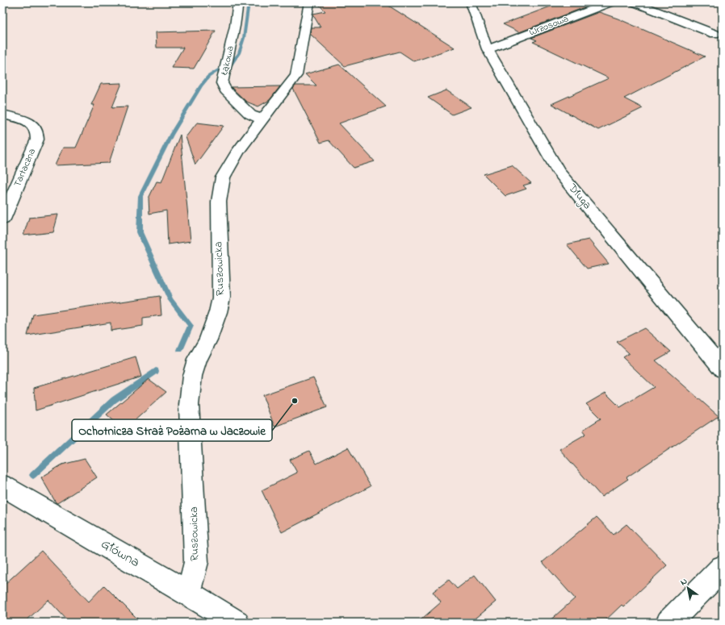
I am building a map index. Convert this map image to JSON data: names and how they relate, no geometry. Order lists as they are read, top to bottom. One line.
{"streets":{"street":["Wrzosowa","Łąkowa","Tartaczna","Długa","Ruszowicka","Główna"]},"crossings":[["Wrzosowa","Długa"],["Łąkowa","Ruszowicka"],["Ruszowicka","Główna"]],"places":["Ochotnicza Straż Pożarna w Jaczowie"],"north":"top left"}
